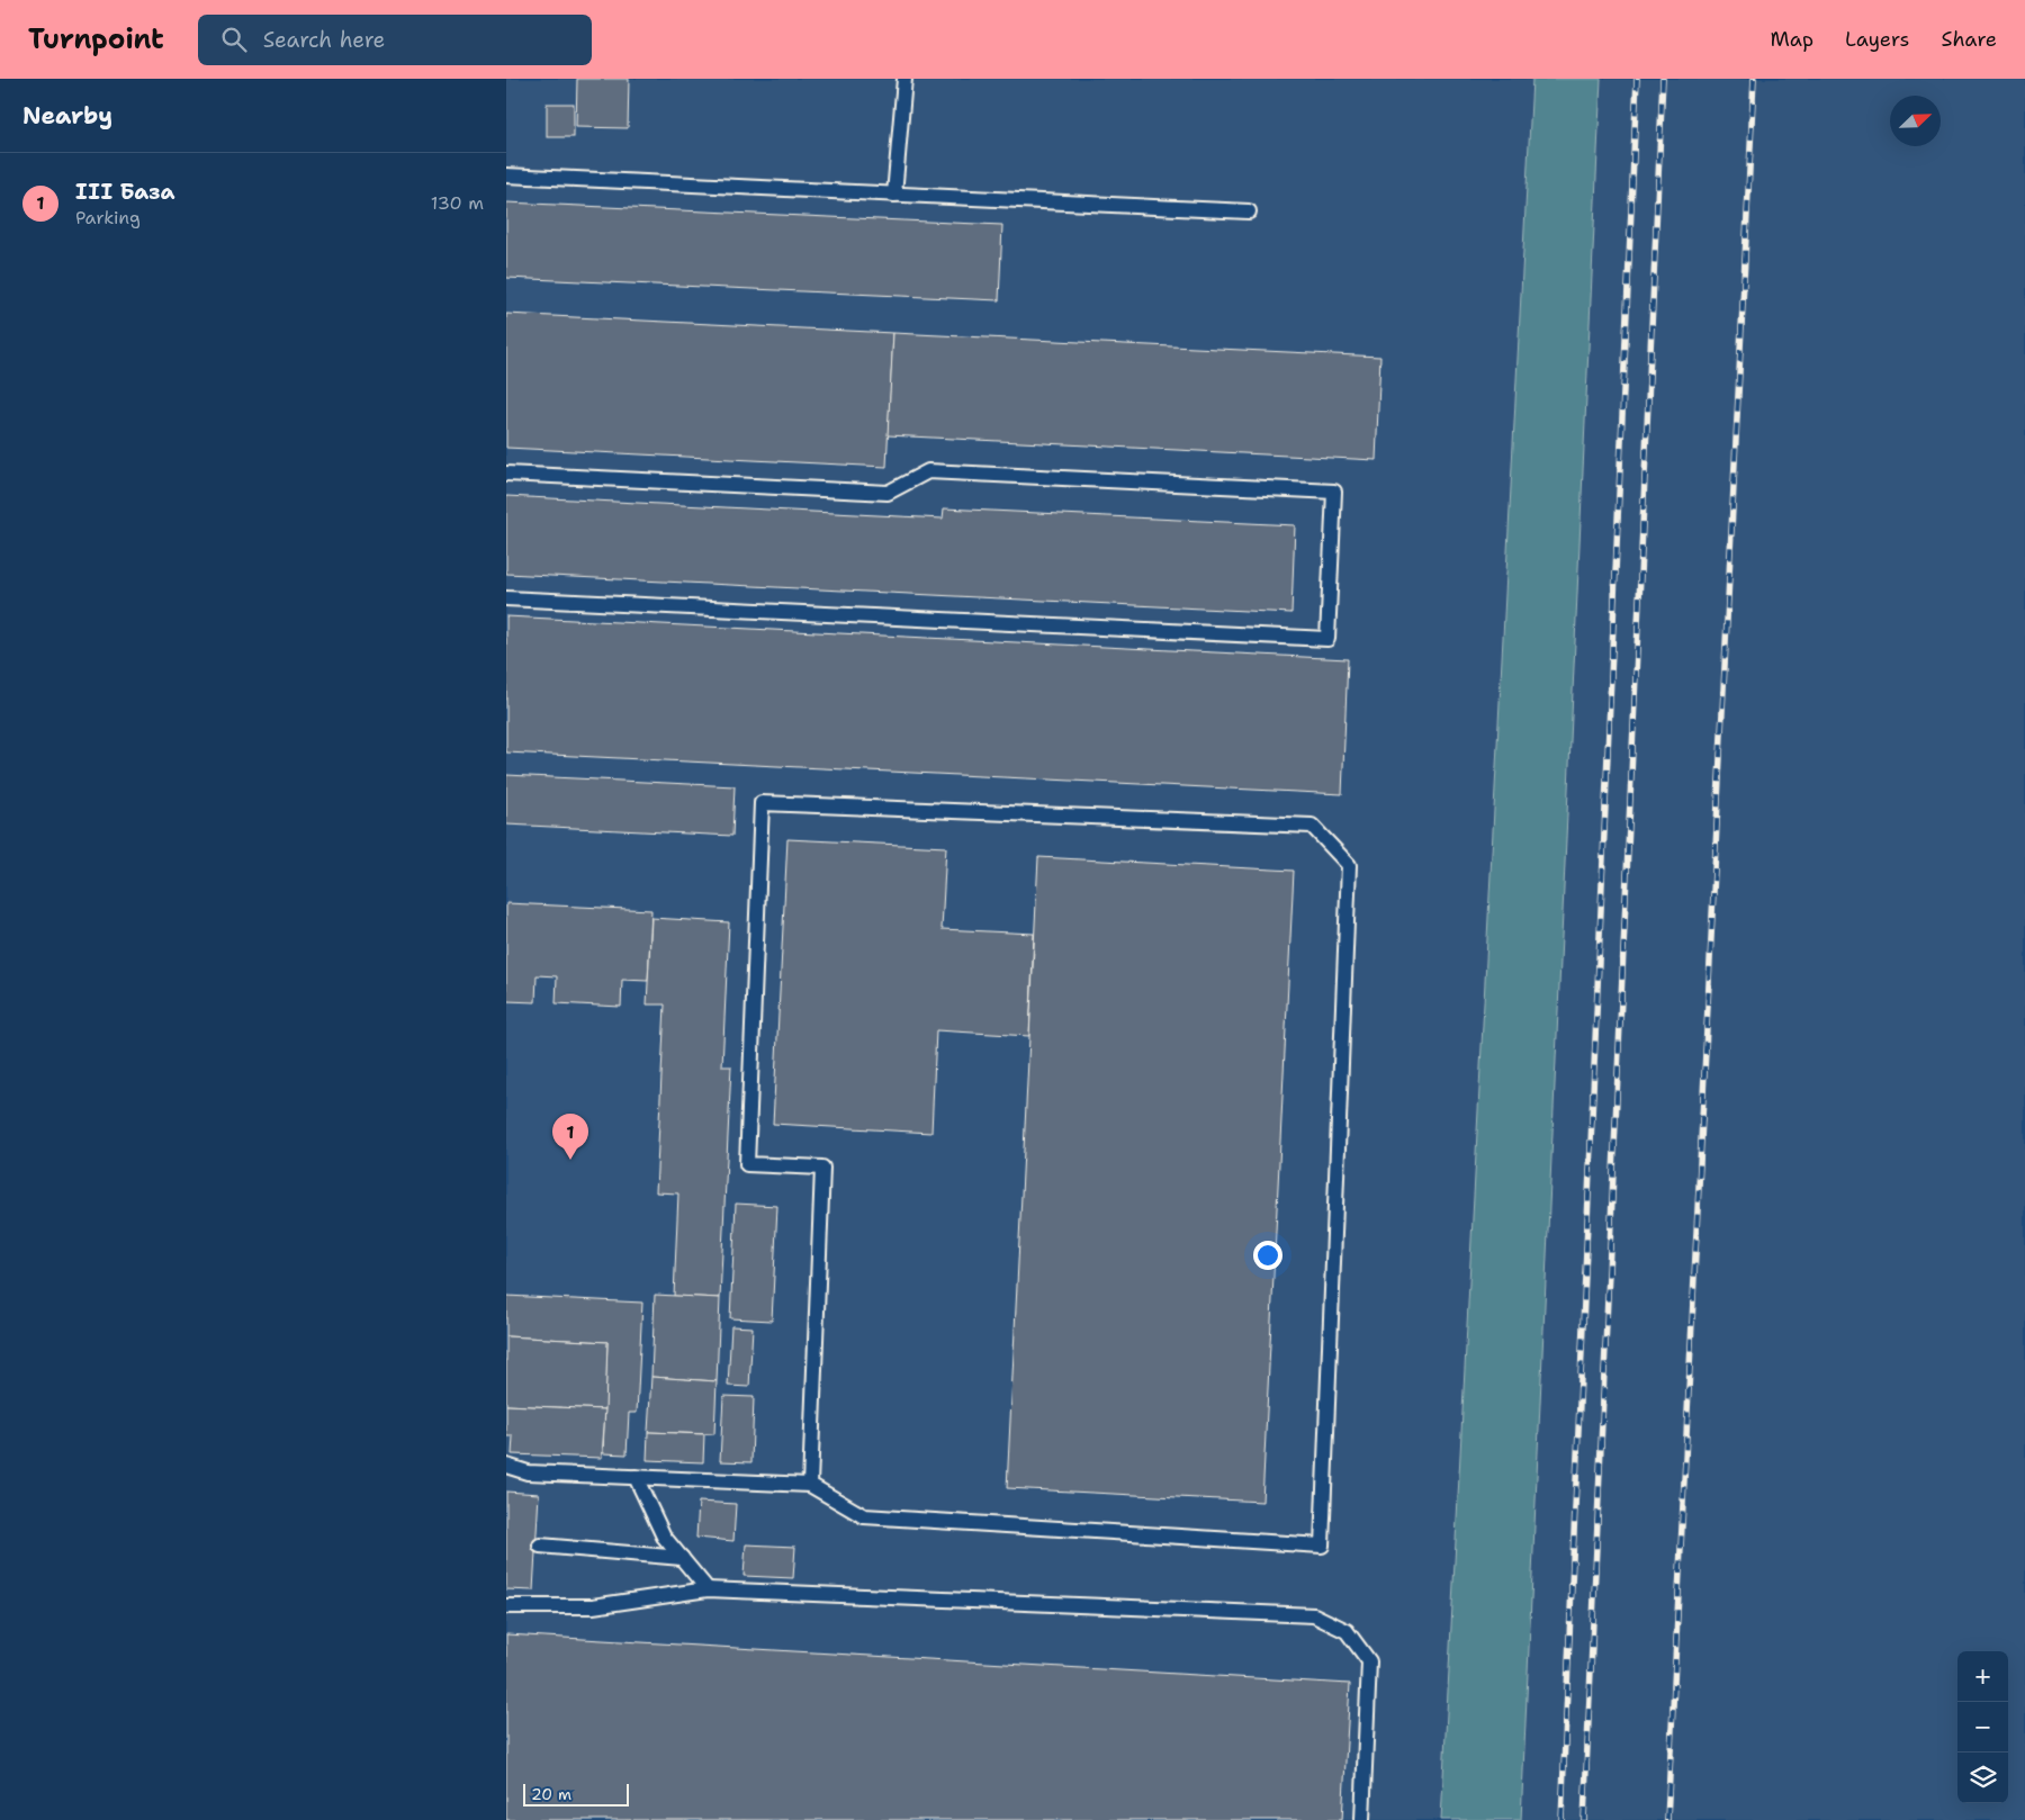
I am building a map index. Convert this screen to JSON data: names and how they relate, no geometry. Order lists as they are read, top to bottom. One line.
{"scale_bar":"20 m","north":"top right","page":{"header":"Turnpoint","search":"Search here","nav":["Map","Layers","Share"],"heading":"Nearby","list":[{"mark":"1","name":"III База","note":"Parking","value":"130 m"}],"pins":"1","map_buttons":["+","−"],"scale":"20 m"}}
